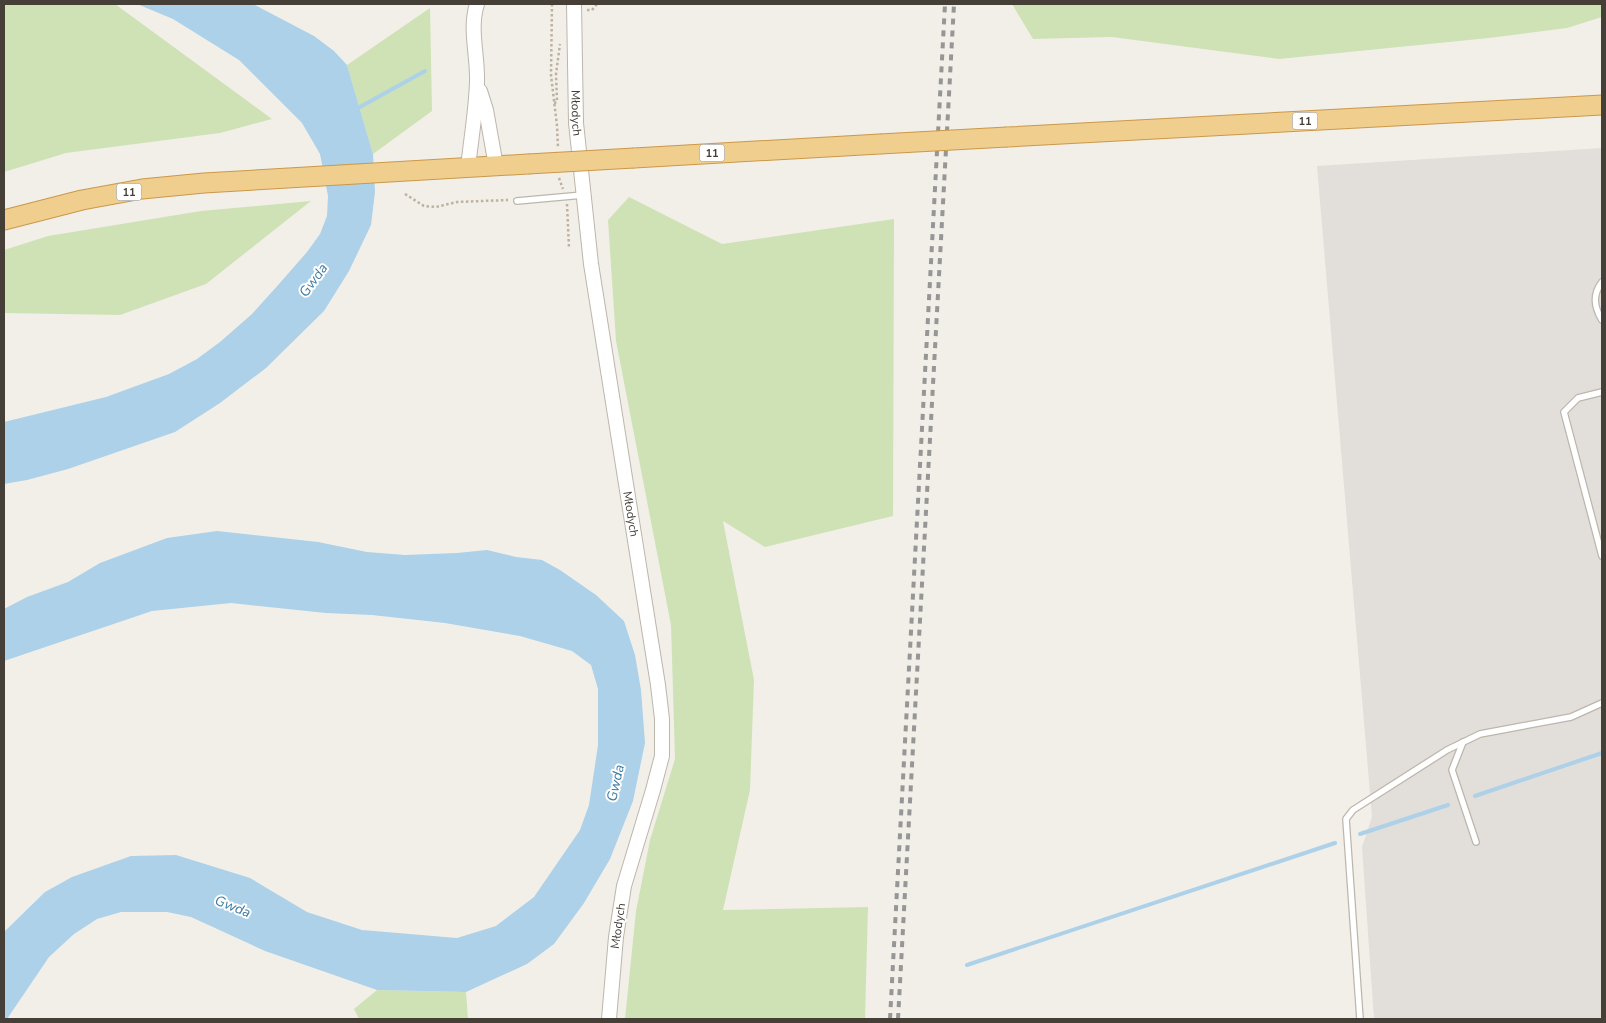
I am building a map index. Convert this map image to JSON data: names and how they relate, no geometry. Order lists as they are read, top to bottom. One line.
{"streets":{"highway":["11"],"street":["Młodych"]},"water":["Gwda"]}
